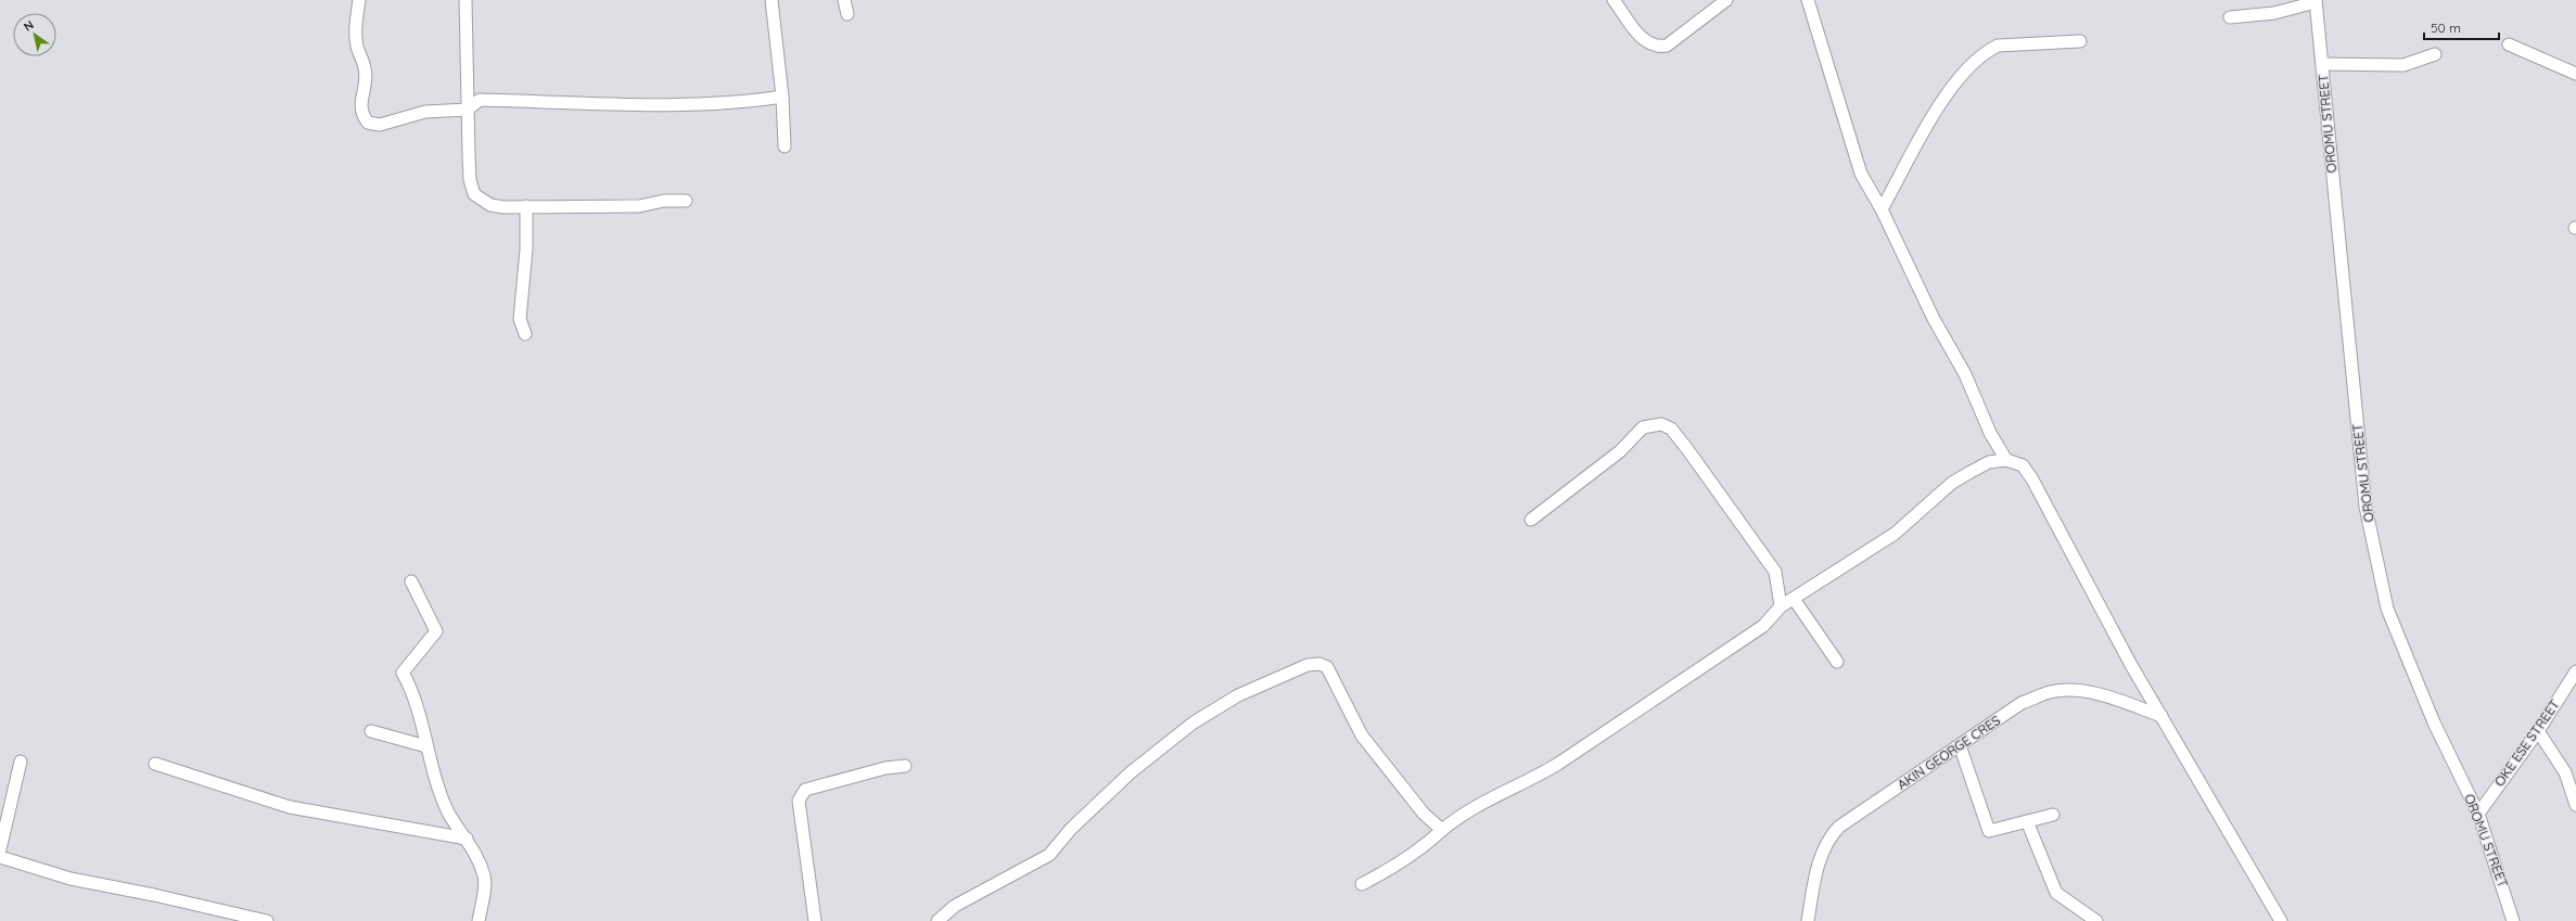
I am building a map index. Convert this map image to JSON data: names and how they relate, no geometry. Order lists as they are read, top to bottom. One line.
{"streets":{"street":["OROMU STREET","OKE ESE STREET","AKIN GEORGE CRES"]},"crossings":[["OROMU STREET","OKE ESE STREET"]],"scale_bar":"50 m","north":"top left"}
